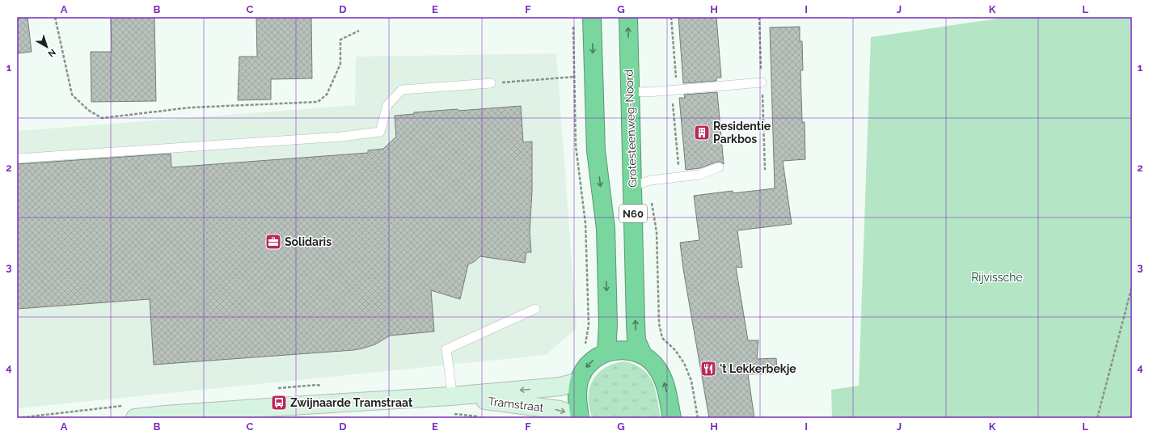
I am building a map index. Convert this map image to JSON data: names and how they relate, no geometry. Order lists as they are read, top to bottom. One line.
{"streets":{"highway":["Grotesteenweg-Noord","N60"],"main road":["Tramstraat"]},"crossings":[["Grotesteenweg-Noord","N60"],["Grotesteenweg-Noord","Tramstraat"]],"parks":["Rijvissche"],"places":{"building":["Residentie Parkbos"],"office":["Solidaris"],"restaurant":["'t Lekkerbekje"],"bus stop":["Zwijnaarde Tramstraat"]},"north":"bottom right","grid":{"columns":["A","B","C","D","E","F","G","H","I","J","K","L"],"rows":["1","2","3","4"]}}
